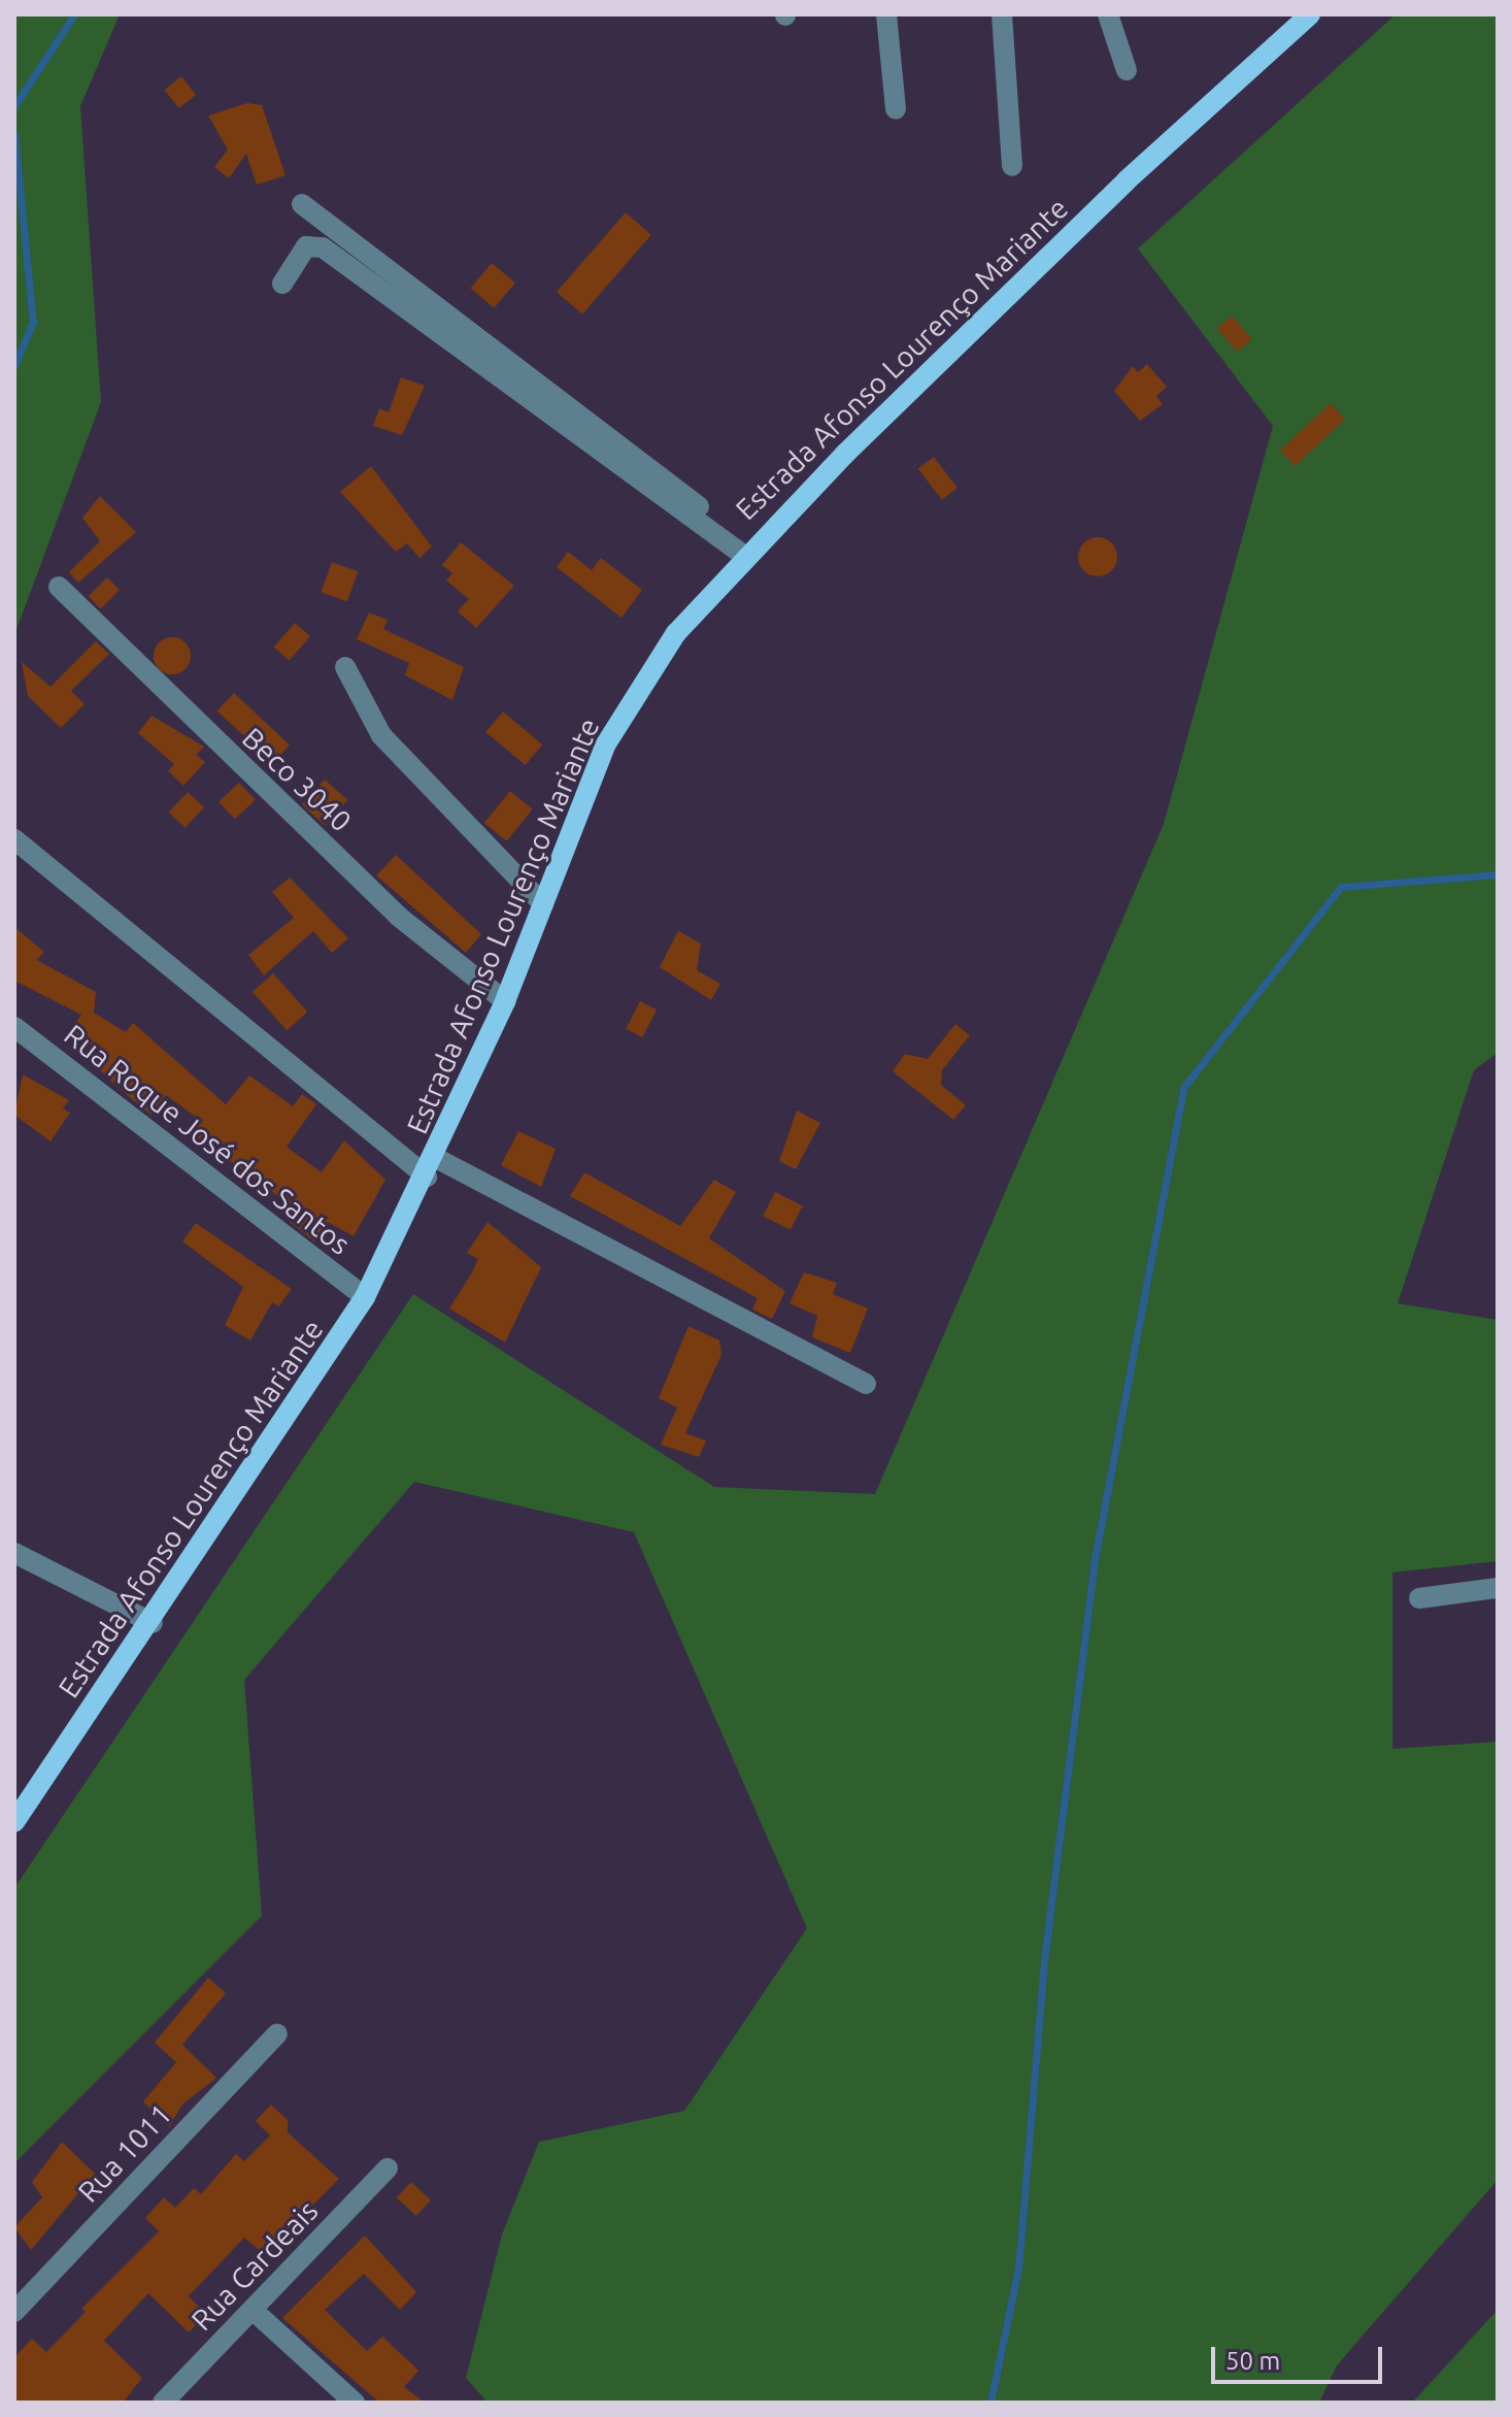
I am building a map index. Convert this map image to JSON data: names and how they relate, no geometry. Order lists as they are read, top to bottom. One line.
{"streets":{"main road":["Estrada Afonso Lourenço Mariante"],"street":["Beco 3040","Rua Roque José dos Santos","Rua 1011","Rua Cardeais"]},"crossings":[["Estrada Afonso Lourenço Mariante","Beco 3040"],["Estrada Afonso Lourenço Mariante","Rua Roque José dos Santos"]],"scale_bar":"50 m"}
